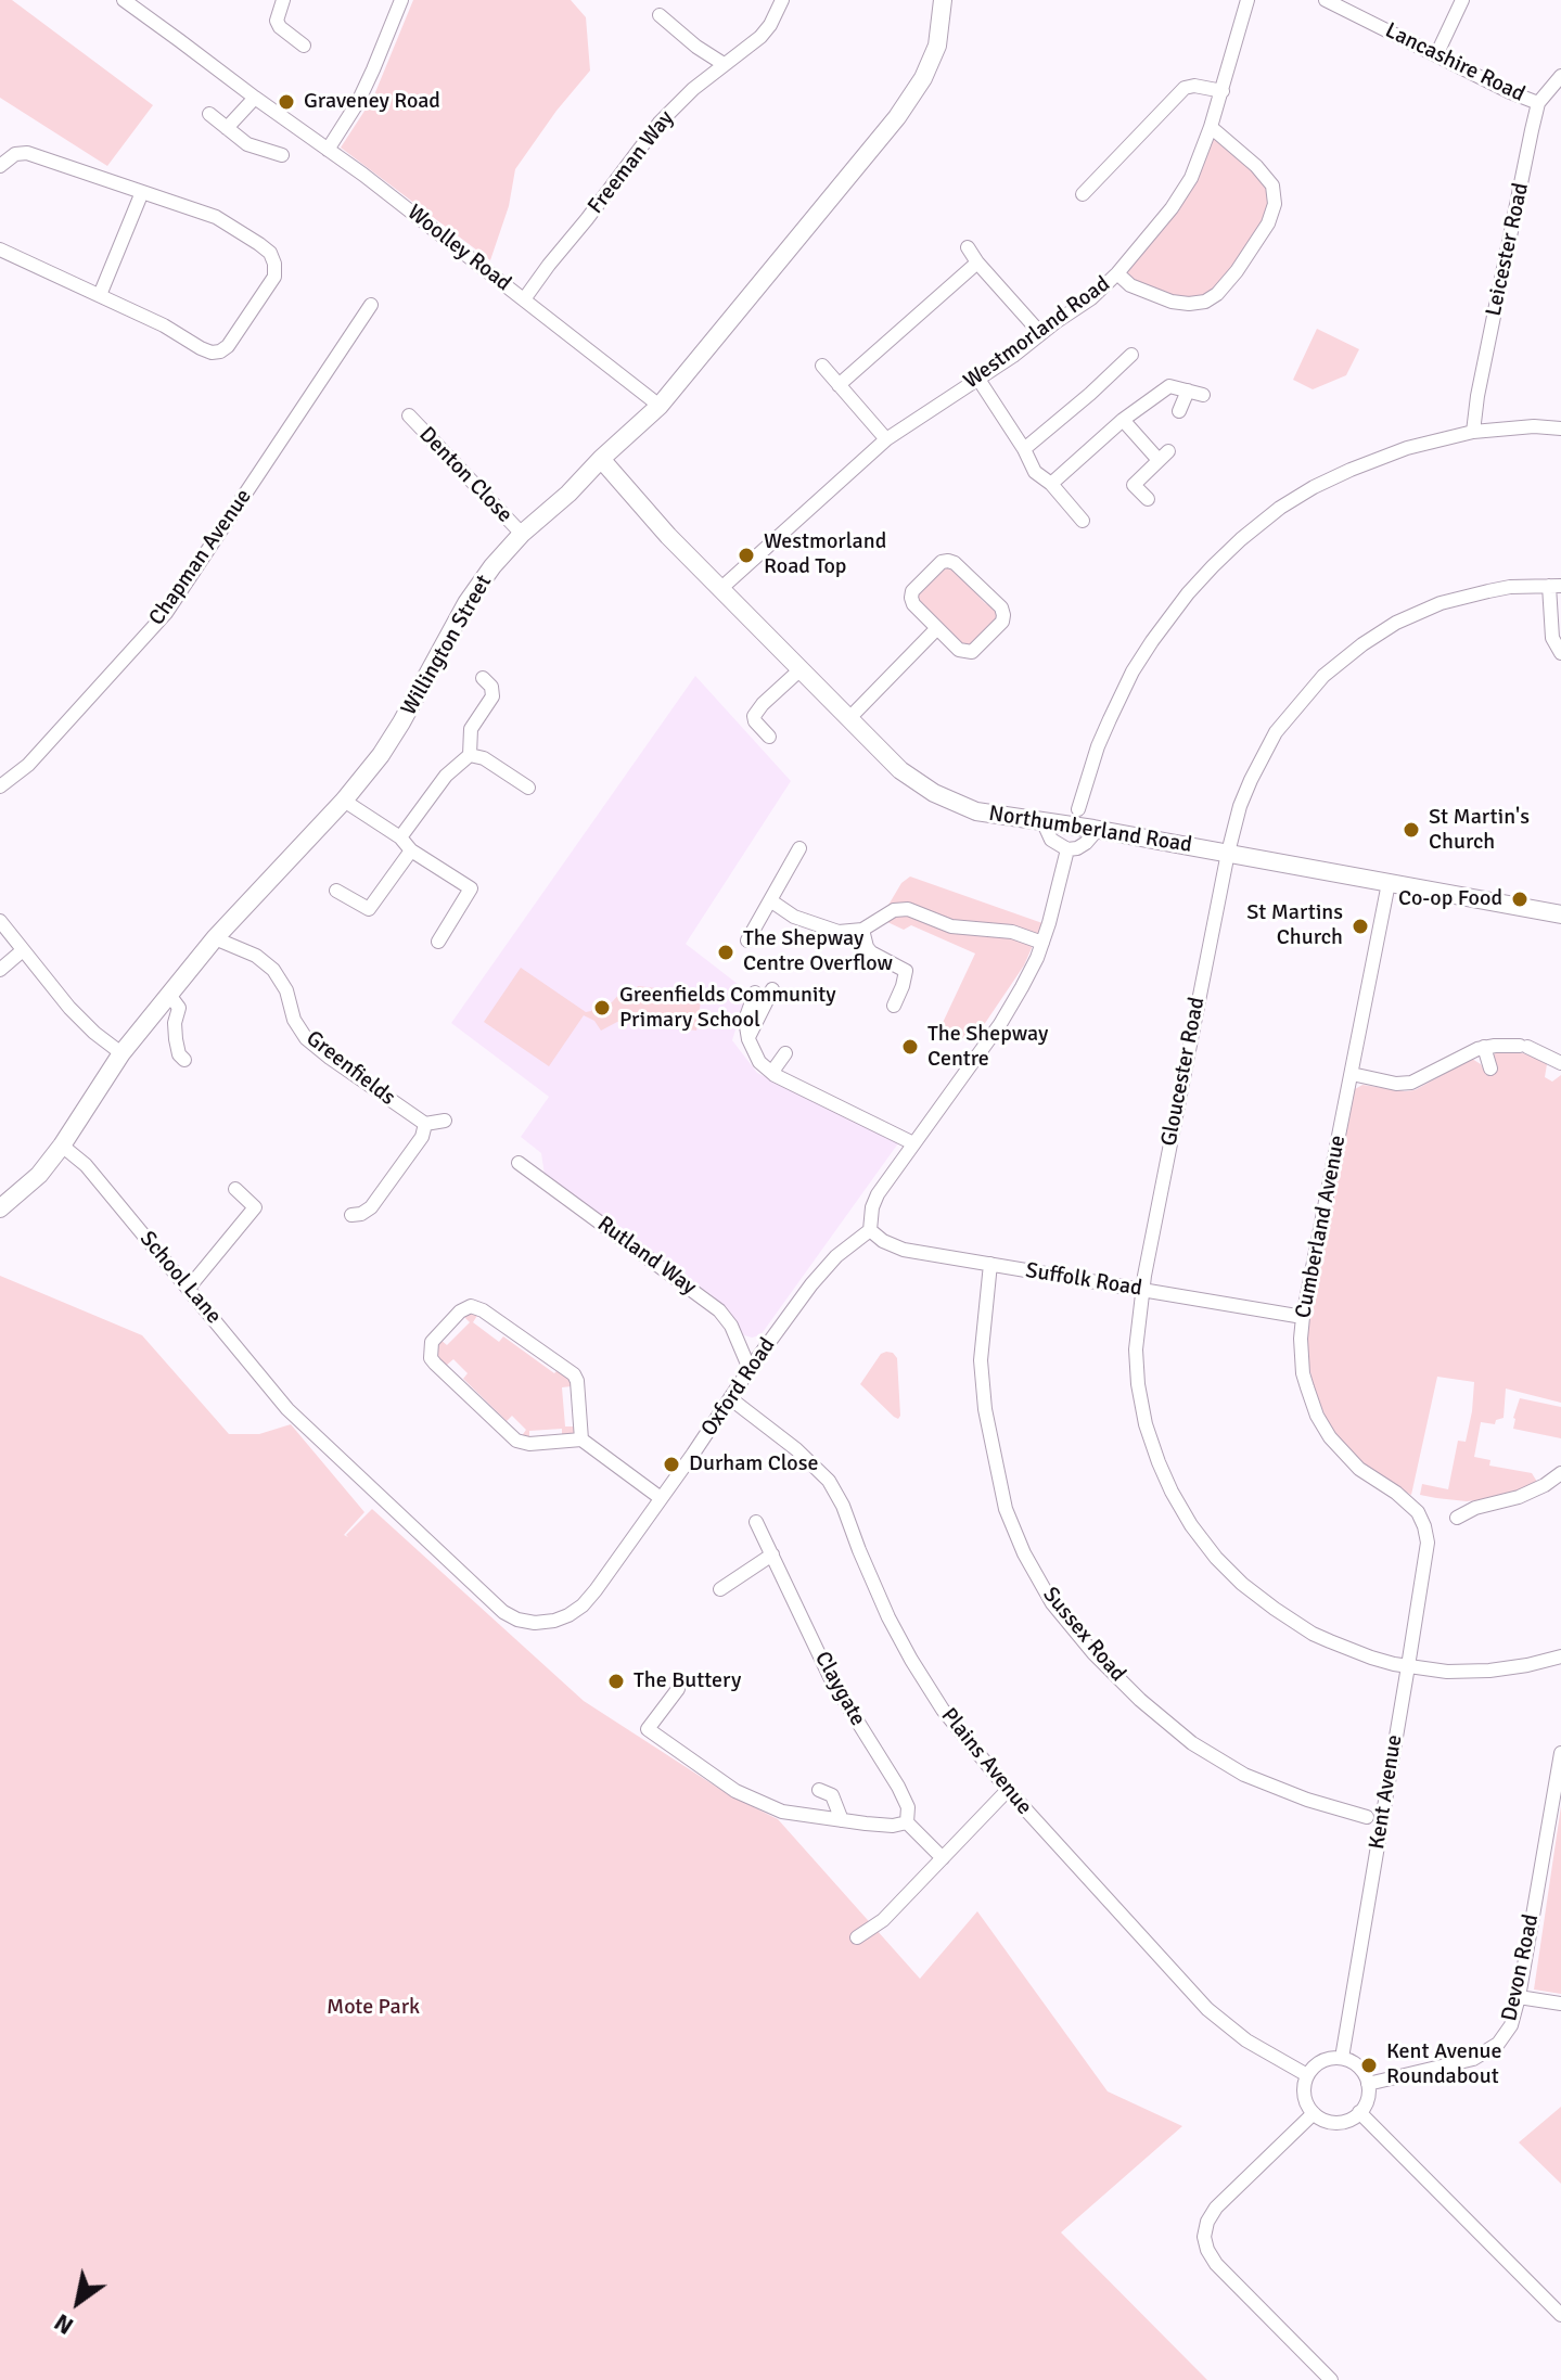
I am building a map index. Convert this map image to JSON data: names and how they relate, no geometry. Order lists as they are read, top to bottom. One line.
{"streets":{"street":["Lancashire Road","Freeman Way","Woolley Road","Leicester Road","Westmorland Road","Denton Close","Chapman Avenue","Willington Street","Northumberland Road","Greenfields","Gloucester Road","Cumberland Avenue","Rutland Way","School Lane","Suffolk Road","Oxford Road","Sussex Road","Claygate","Plains Avenue","Kent Avenue","Devon Road"]},"crossings":[["Lancashire Road","Leicester Road"],["Freeman Way","Woolley Road"],["Woolley Road","Willington Street"],["Westmorland Road","Northumberland Road"],["Denton Close","Willington Street"],["Willington Street","Northumberland Road"],["Willington Street","Greenfields"],["Willington Street","School Lane"],["Northumberland Road","Gloucester Road"],["Northumberland Road","Cumberland Avenue"],["Gloucester Road","Suffolk Road"],["Gloucester Road","Kent Avenue"],["Cumberland Avenue","Suffolk Road"],["Cumberland Avenue","Kent Avenue"],["Rutland Way","Oxford Road"],["School Lane","Oxford Road"],["Suffolk Road","Oxford Road"],["Suffolk Road","Sussex Road"],["Oxford Road","Plains Avenue"],["Plains Avenue","Kent Avenue"],["Plains Avenue","Devon Road"],["Kent Avenue","Devon Road"]],"parks":["Mote Park"],"places":["Graveney Road","Westmorland Road Top","St Martin's Church","Co-op Food","St Martins Church","The Shepway Centre Overflow","Greenfields Community Primary School","The Shepway Centre","Durham Close","The Buttery","Kent Avenue Roundabout"],"north":"bottom left"}
